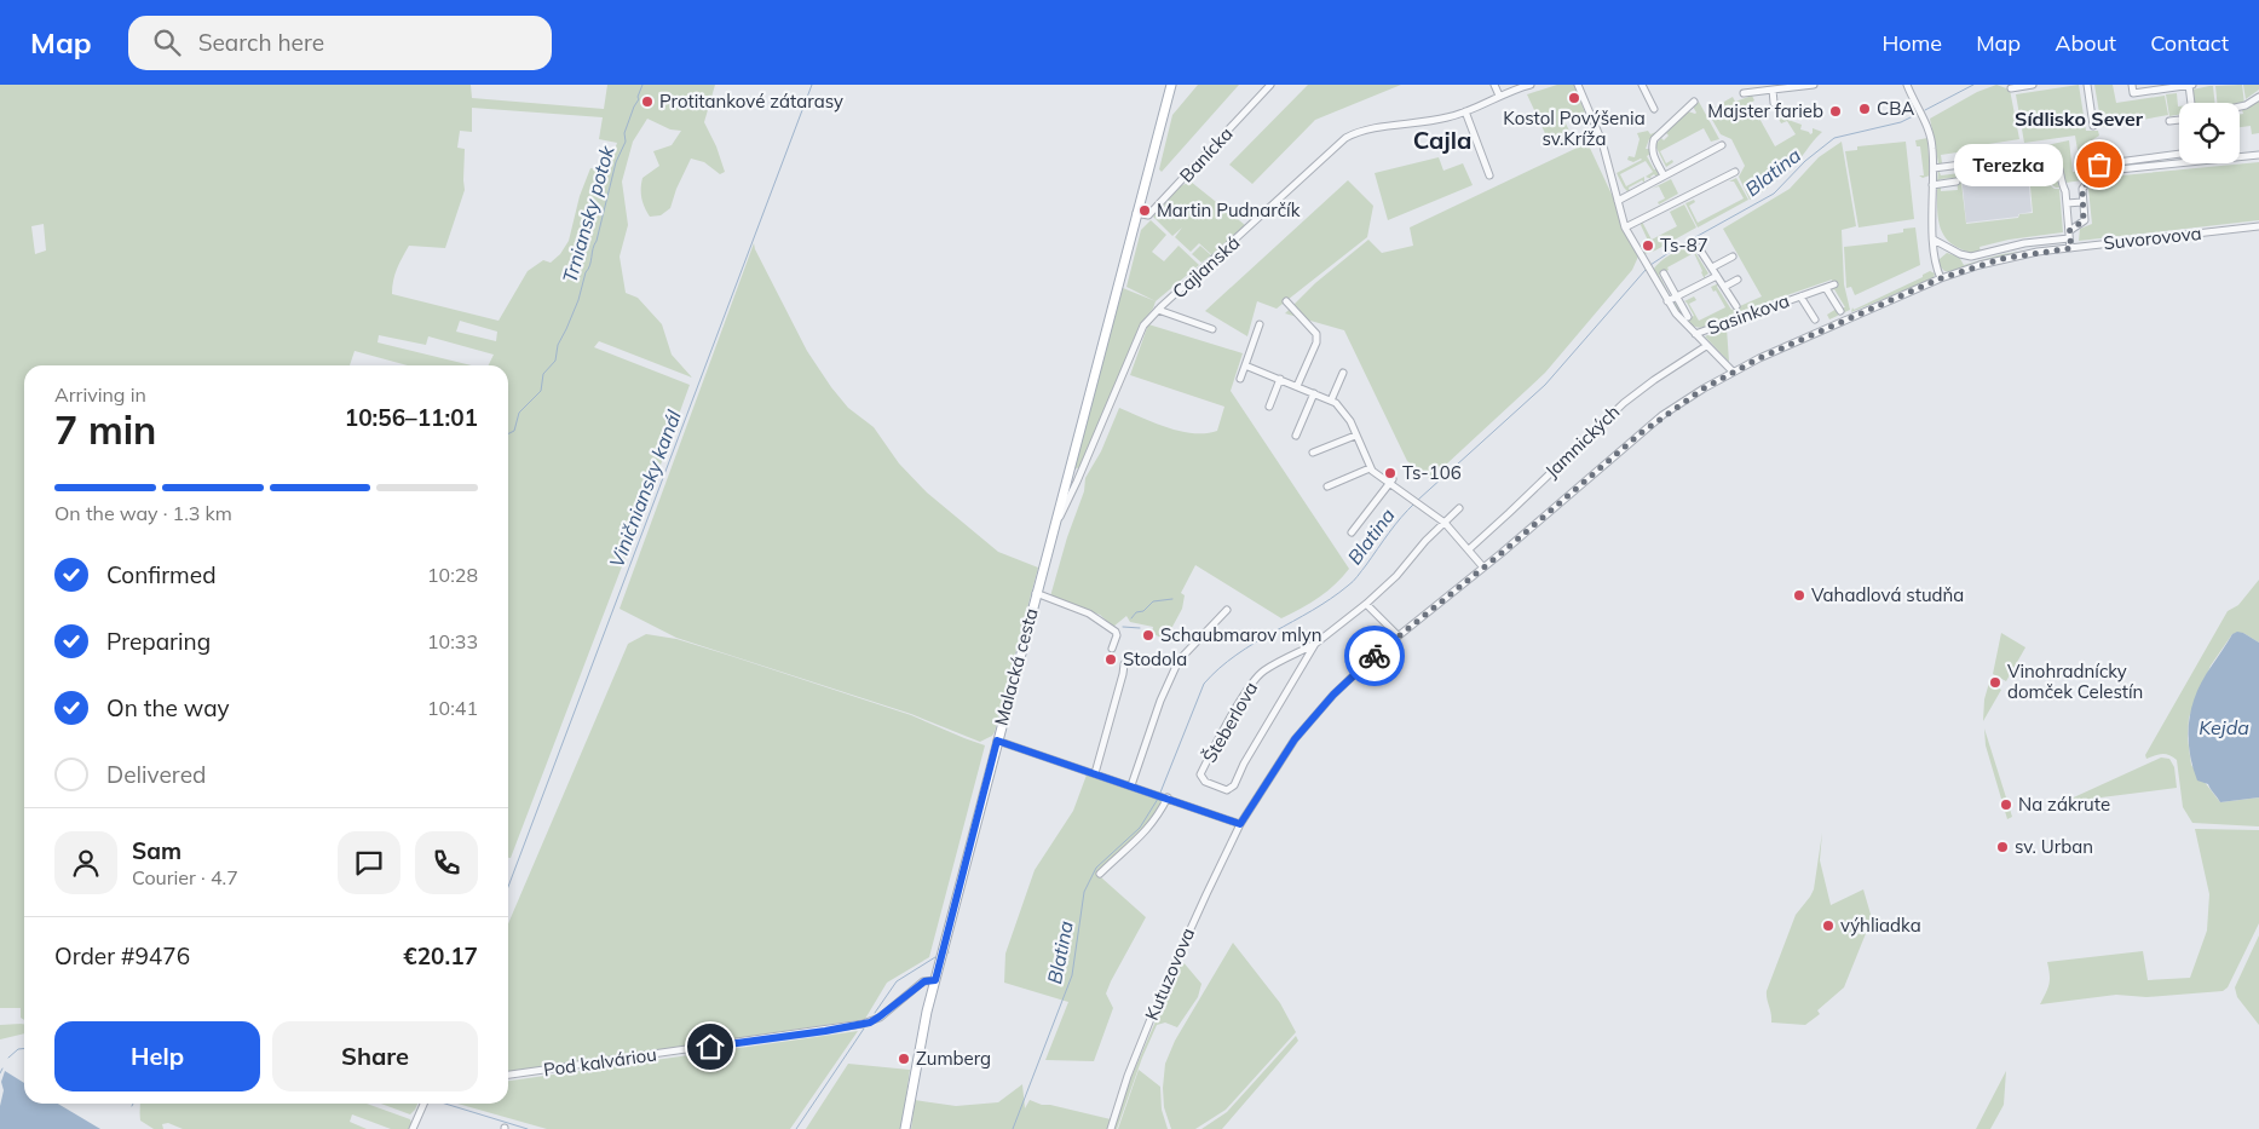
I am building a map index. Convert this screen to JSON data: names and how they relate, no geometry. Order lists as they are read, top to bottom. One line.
{"streets":{"main road":["Malacká cesta"],"street":["Banícka","Suvorovova","Cajlanská","Sasinkova","Jamnických","Šteberlova","Kutuzovova","Pod kalváriou"]},"crossings":[["Suvorovova","Kutuzovova"],["Malacká cesta","Pod kalváriou"]],"districts":["Sídlisko Sever","Cajla"],"water":["Blatina","Trniansky potok","Viničniansky kanál","Kejda"],"places":["Kostol Povýšenia sv.Kríža","Protitankové zátarasy","CBA","Majster farieb","Terezka","Martin Pudnarčík","Ts-87","Ts-106","Vahadlová studňa","Schaubmarov mlyn","Stodola","Vinohradnícky domček Celestín","Na zákrute","sv. Urban","výhliadka","Zumberg"],"page":{"header":"Map","search":"Search here","nav":["Home","Map","About","Contact"],"bubble":"Terezka","heading":["7 min","Arriving in","10:56–11:01"],"panel":["Sam","Courier · 4.7","Order #9476","€20.17"],"bar":"On the way · 1.3 km","list":[["Confirmed","10:28"],["Preparing","10:33"],["On the way","10:41"],"Delivered"],"buttons":["Help","Share"]}}
